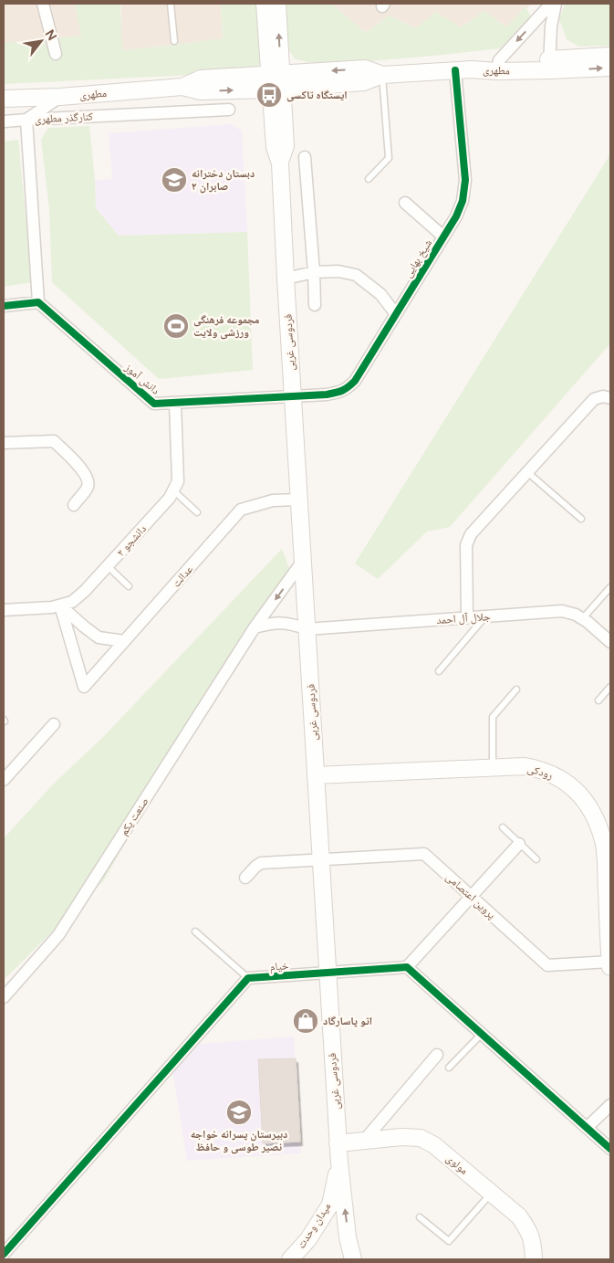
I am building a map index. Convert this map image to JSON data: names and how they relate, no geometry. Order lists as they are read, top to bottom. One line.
{"streets":{"main road":["مطهری","فردوسی غربی","رودکی","مولوی","میدان وحدت"],"street":["کنارگذر مطهری","شیخ بهایی","دانش آموز","دانشجو ۲","عدالت","جلال آل احمد","صنعت یکم","پروین اعتصامی","خیام"]},"crossings":[["مطهری","شیخ بهایی"],["مطهری","فردوسی غربی"],["کنارگذر مطهری","دانش آموز"],["شیخ بهایی","فردوسی غربی"],["شیخ بهایی","دانش آموز"],["فردوسی غربی","دانش آموز"],["فردوسی غربی","عدالت"],["فردوسی غربی","جلال آل احمد"],["فردوسی غربی","رودکی"],["فردوسی غربی","صنعت یکم"],["فردوسی غربی","پروین اعتصامی"],["فردوسی غربی","خیام"],["فردوسی غربی","مولوی"],["فردوسی غربی","میدان وحدت"],["دانش آموز","دانشجو ۲"],["دانشجو ۲","عدالت"],["رودکی","پروین اعتصامی"]],"places":{"bus stop":["ایستگاه تاکسی"],"school or university":["دبستان دخترانه صابران ۲","دبیرستان پسرانه خواجه نصیر طوسی و حافظ"],"sports":["مجموعه فرهنگی ورزشی ولایت"],"shop":["اتو پاسارگاد"]},"north":"top right"}
